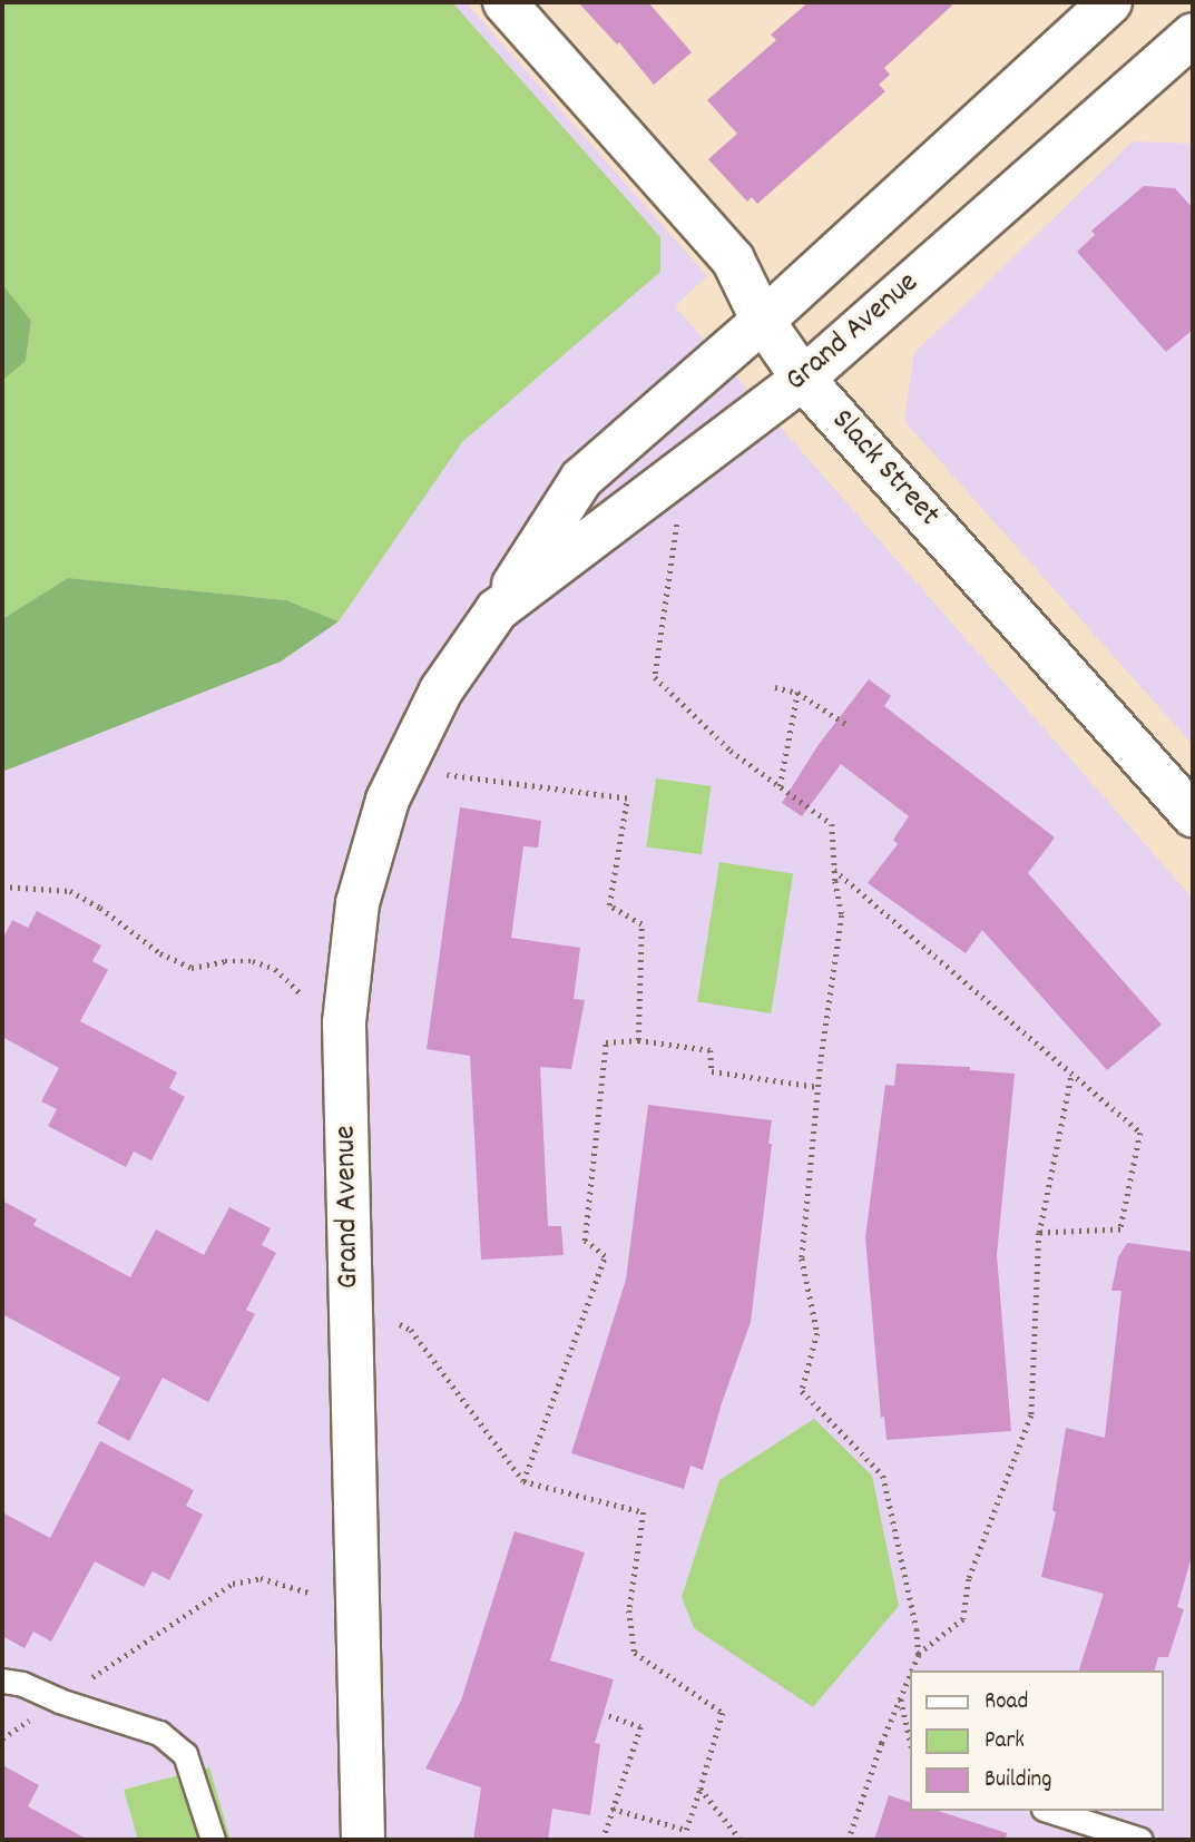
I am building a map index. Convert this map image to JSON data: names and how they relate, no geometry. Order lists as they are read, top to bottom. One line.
{"streets":{"street":["Grand Avenue","Slack Street"]},"crossings":[["Grand Avenue","Slack Street"]],"legend":["Road","Park","Building"]}
